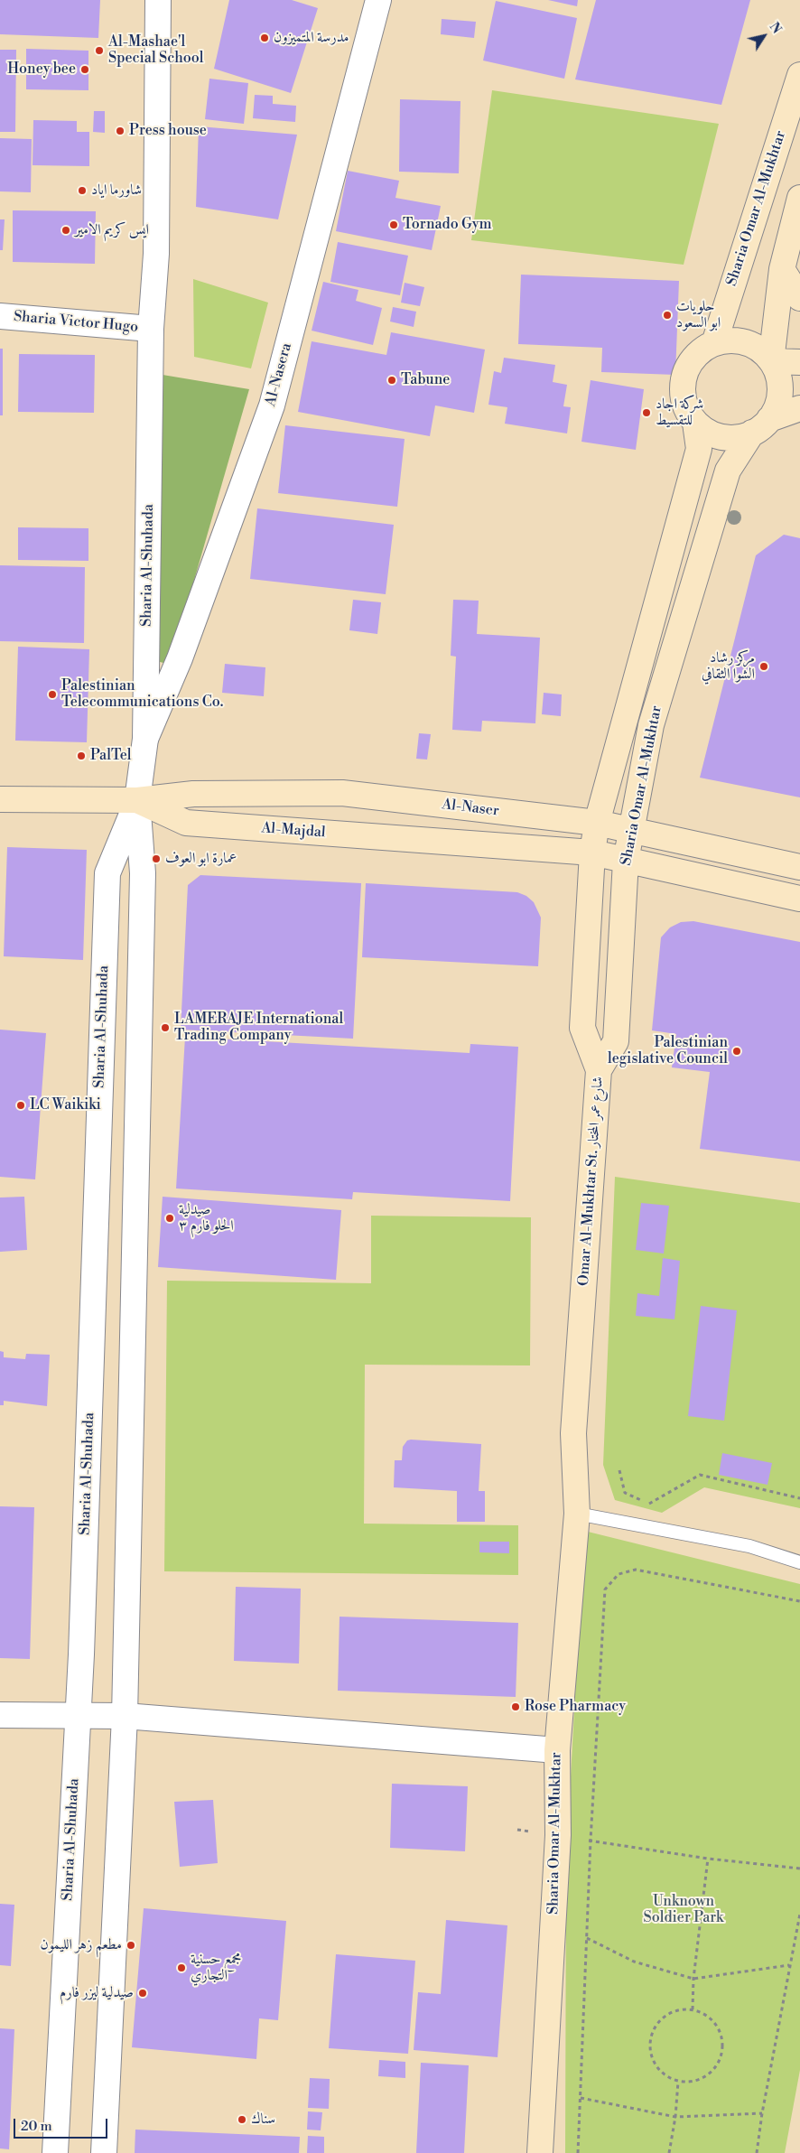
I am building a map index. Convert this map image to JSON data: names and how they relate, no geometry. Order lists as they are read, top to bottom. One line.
{"streets":{"main road":["Sharia Omar Al-Mukhtar","Al-Naser","Al-Majdal","Omar Al-Mukhtar St. شارع عمر المختار"],"street":["Sharia Victor Hugo","Al-Nasera","Sharia Al-Shuhada"]},"crossings":[["Sharia Omar Al-Mukhtar","Al-Naser"],["Sharia Omar Al-Mukhtar","Al-Majdal"],["Sharia Omar Al-Mukhtar","Omar Al-Mukhtar St. شارع عمر المختار"],["Sharia Victor Hugo","Sharia Al-Shuhada"],["Al-Nasera","Sharia Al-Shuhada"],["Sharia Al-Shuhada","Al-Naser"],["Sharia Al-Shuhada","Al-Majdal"],["Al-Naser","Al-Majdal"],["Al-Majdal","Omar Al-Mukhtar St. شارع عمر المختار"]],"parks":["Unknown Soldier Park"],"places":["مدرسة المتميزون","Al-Mashae'l Special School","Honey bee","Press house","شاورما اياد","Tornado Gym","ايس كريم الامير","حلويات ابو السعود","Tabune","شركة اجاد للتقسيط","مركز رشاد الشوا الثقافي","Palestinian Telecommunications Co.","PalTel","عمارة ابو العوف","LAMERAJE International Trading Company","Palestinian legislative Council","LC Waikiki","صيدلية الحلو فارم ٣","Rose Pharmacy","مطعم زهر الليمون","مجمع حسنية التجاري","صيدلية ليزر فارم","سناك"],"scale_bar":"20 m","north":"top right"}
